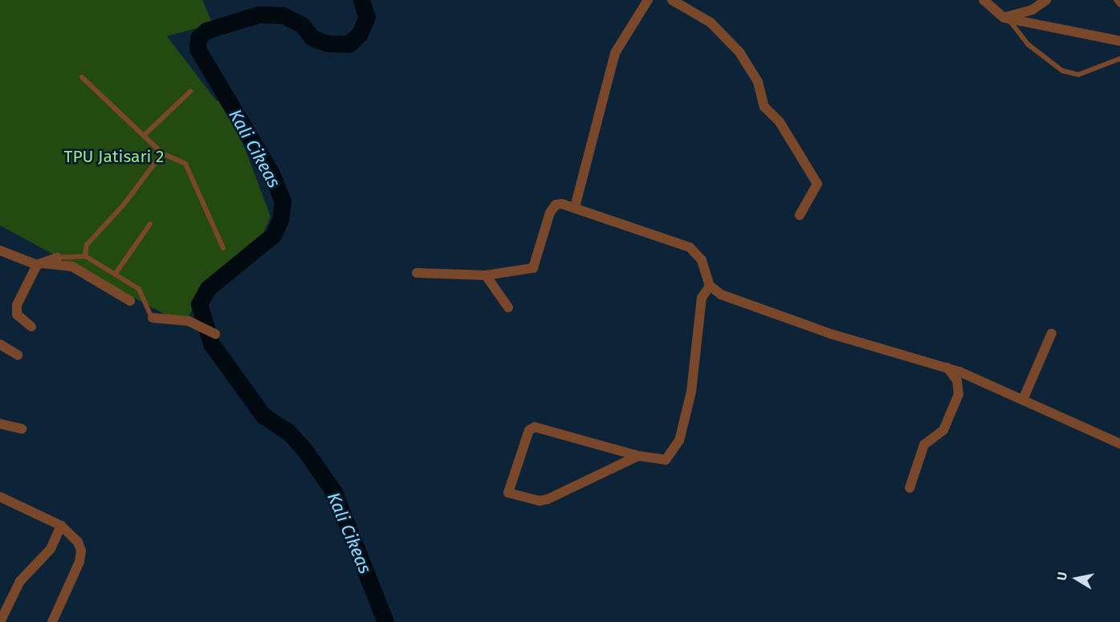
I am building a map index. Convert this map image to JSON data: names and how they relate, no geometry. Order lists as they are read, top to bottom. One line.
{"water":["Kali Cikeas"],"parks":["TPU Jatisari 2"],"north":"left"}
